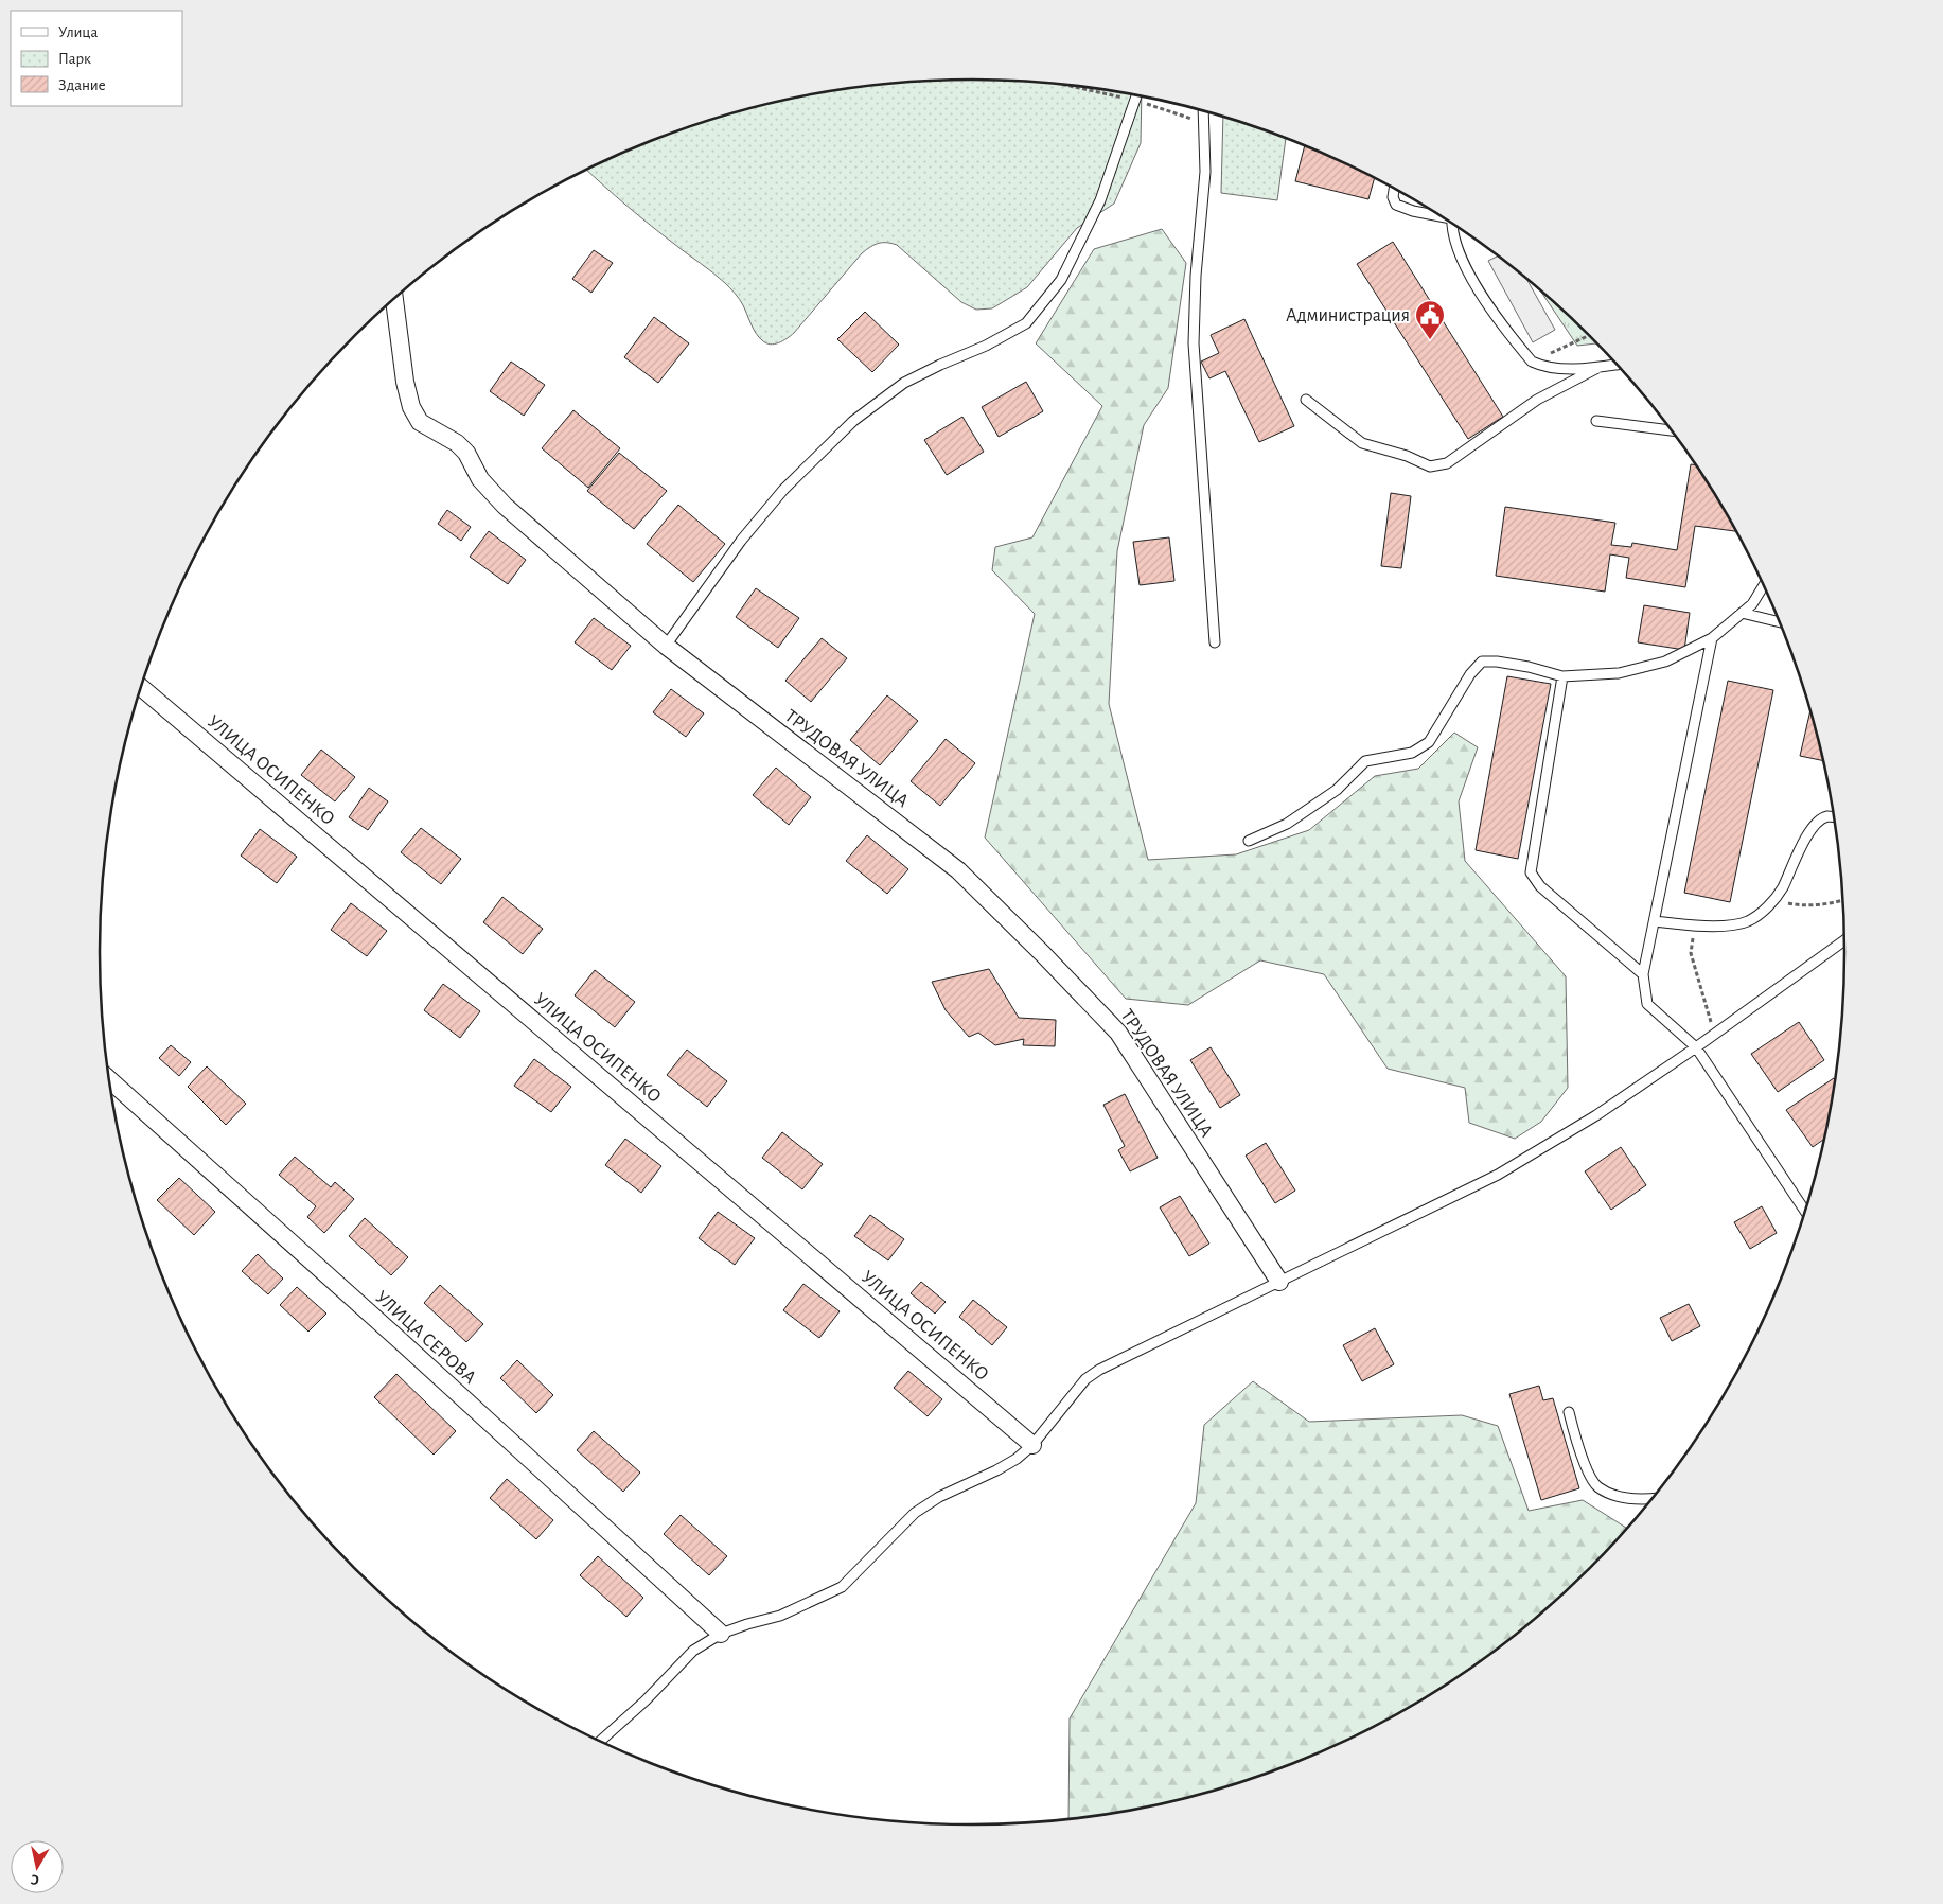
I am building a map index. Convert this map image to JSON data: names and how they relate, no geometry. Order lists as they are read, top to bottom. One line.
{"streets":{"street":["ТРУДОВАЯ УЛИЦА","УЛИЦА ОСИПЕНКО","УЛИЦА СЕРОВА"]},"places":{"public building":["Администрация"]},"legend":["Улица","Парк","Здание"],"north":"bottom"}
